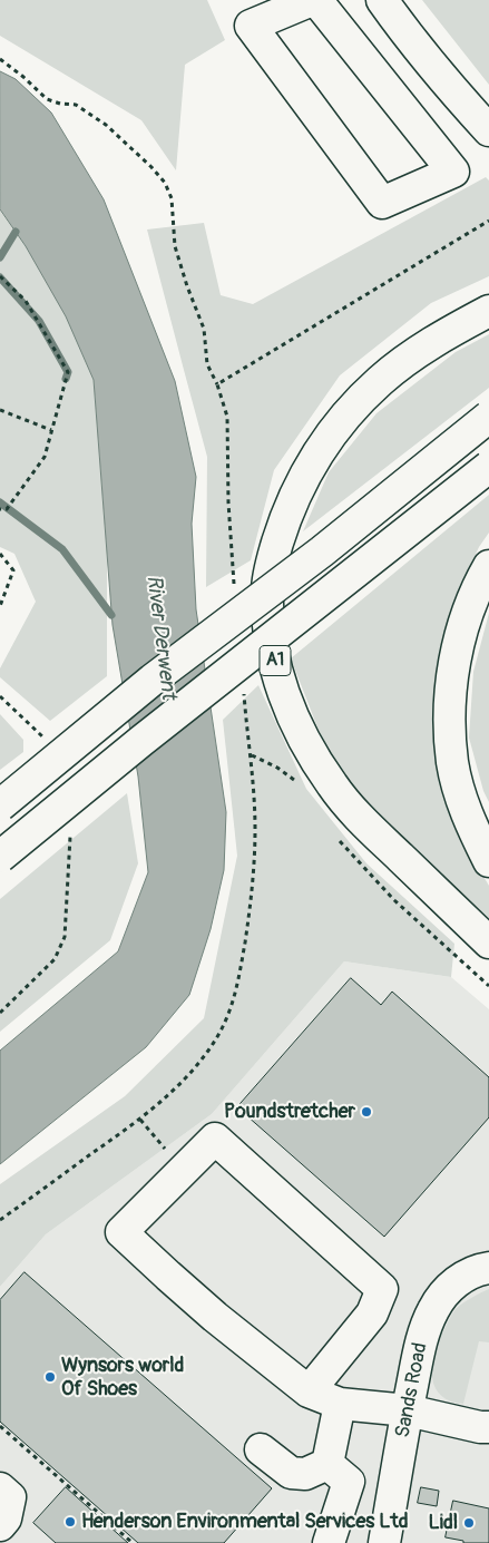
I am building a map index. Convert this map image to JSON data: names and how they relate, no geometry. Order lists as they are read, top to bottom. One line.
{"streets":{"main road":["A1","Sands Road"]},"water":["River Derwent"],"places":["Poundstretcher","Wynsors world Of Shoes","Henderson Environmental Services Ltd","Lidl"]}
